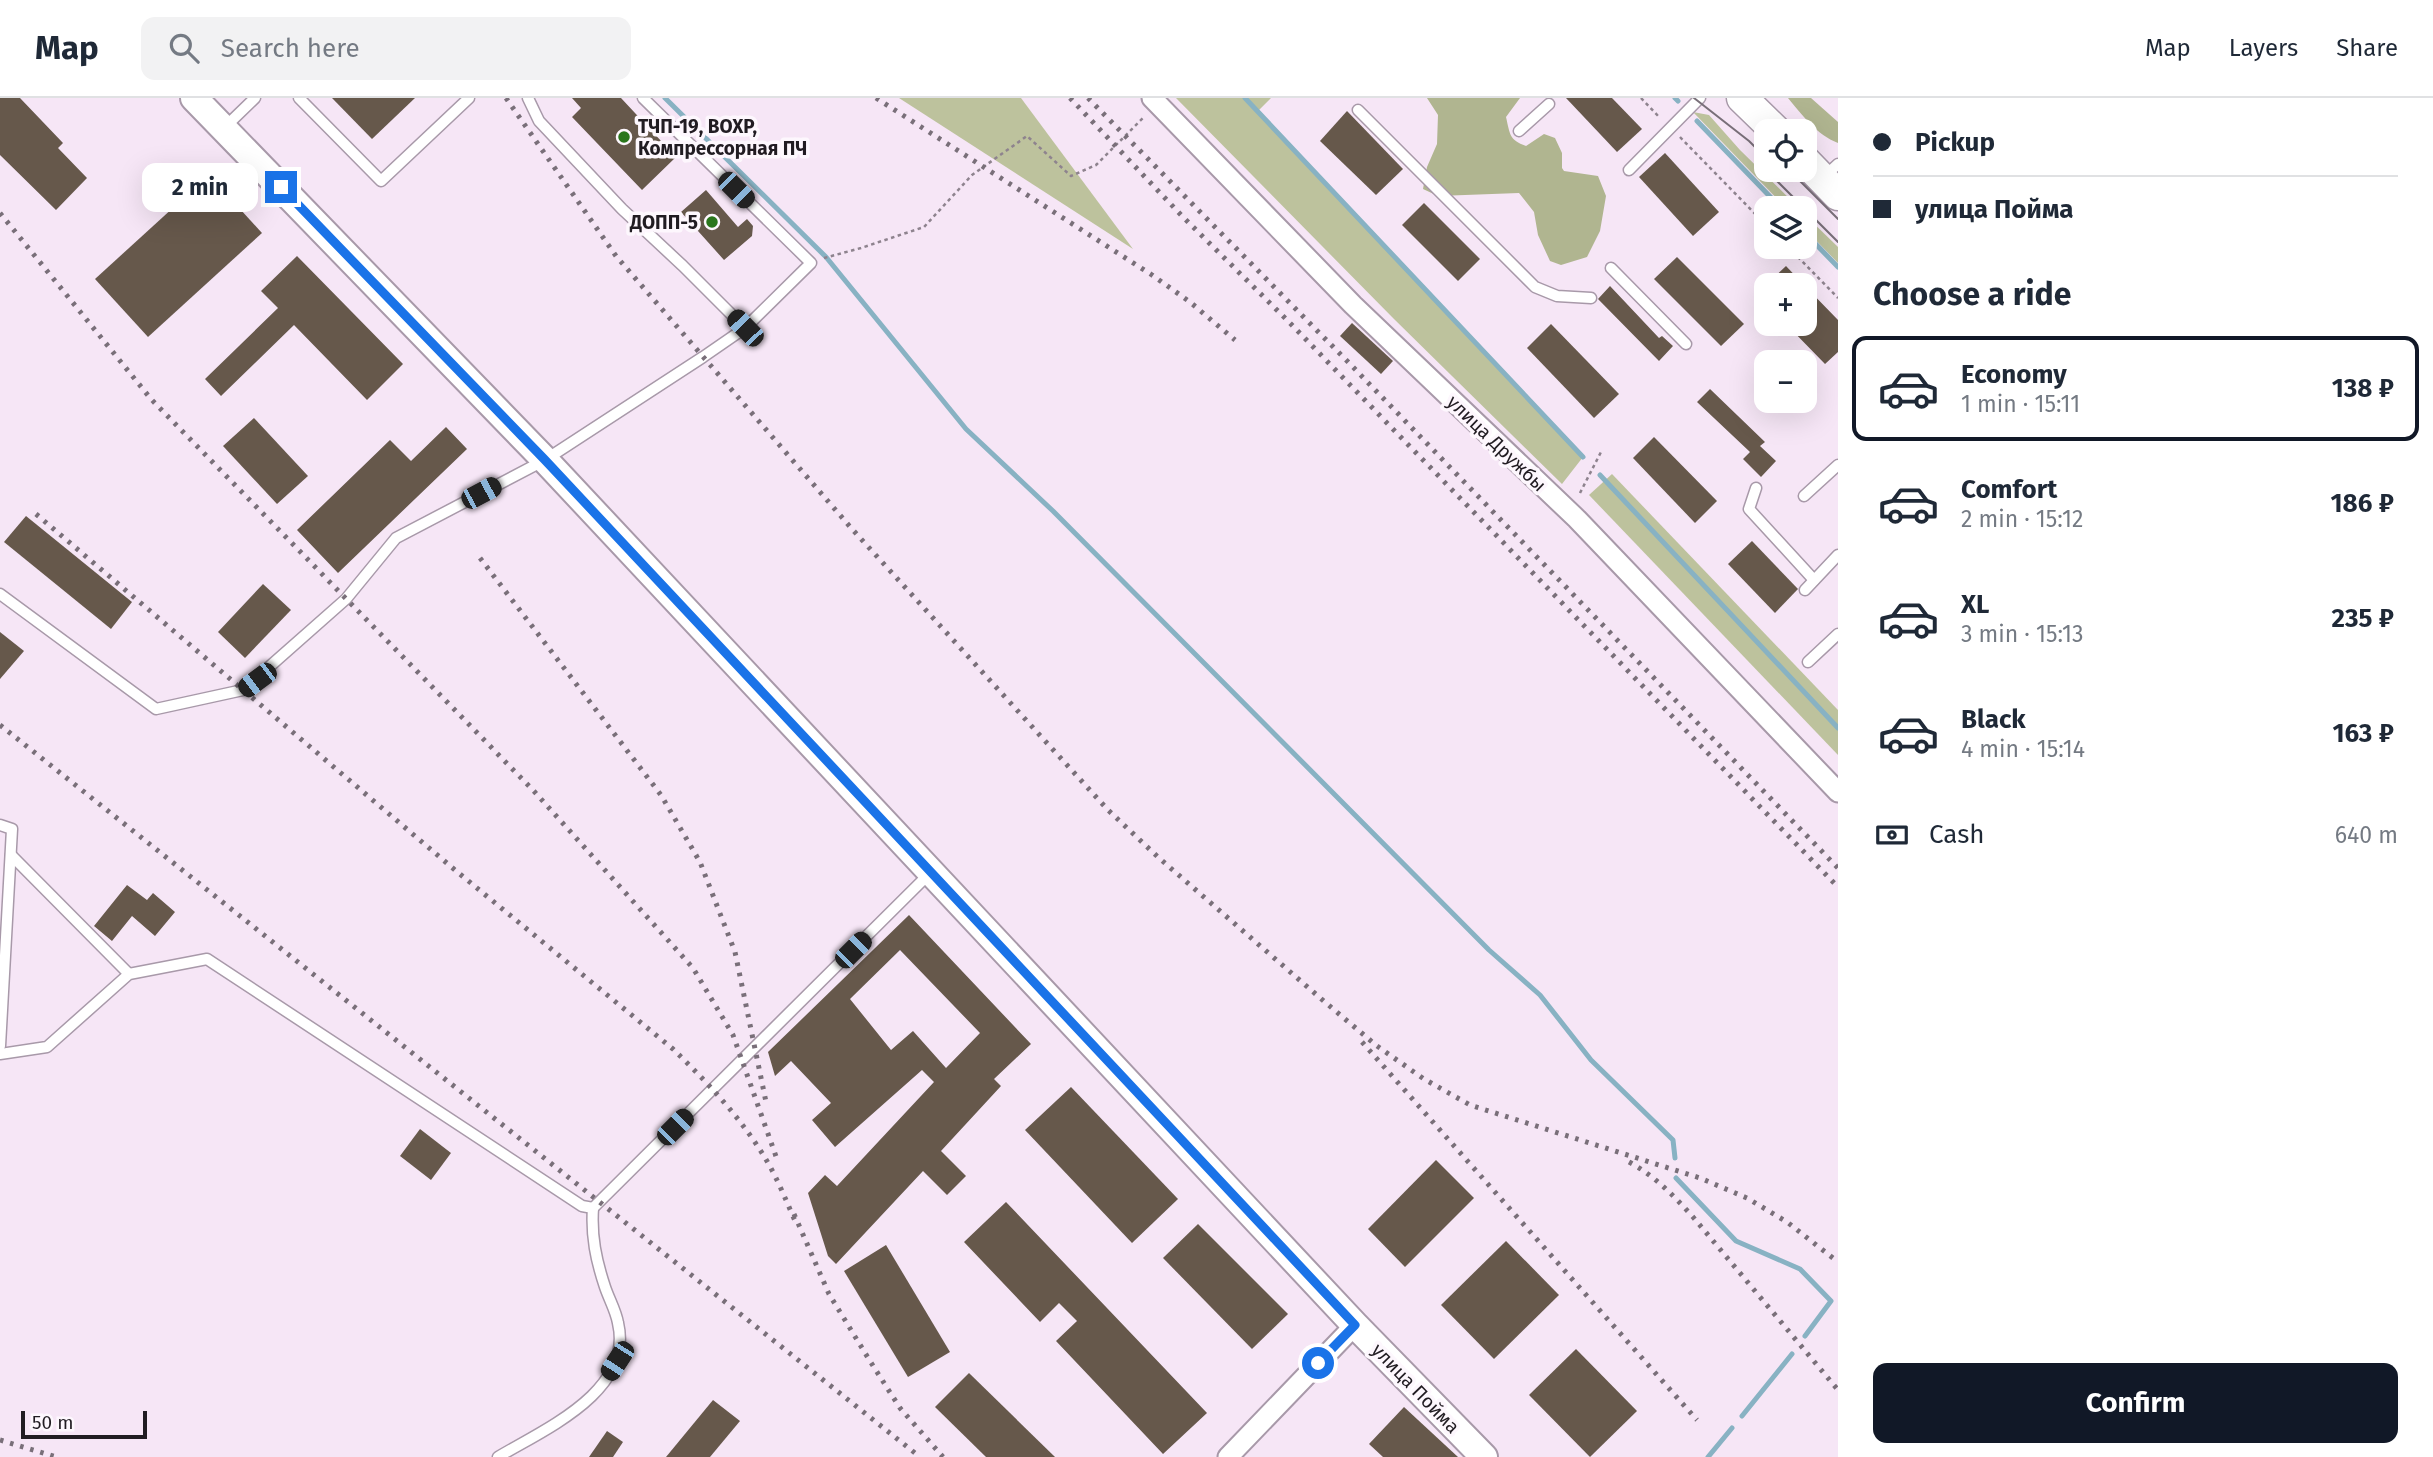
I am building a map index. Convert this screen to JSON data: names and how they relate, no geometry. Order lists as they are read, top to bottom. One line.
{"streets":{"main road":["улица Пойма"],"street":["улица Дружбы"]},"places":["ТЧП-19, ВОХР, Компрессорная ПЧ","ДОПП-5"],"scale_bar":"50 m","page":{"header":"Map","search":"Search here","nav":["Map","Layers","Share"],"banner":["Pickup","улица Пойма"],"map_buttons":["+","−"],"bubble":"2 min","heading":"Choose a ride","list":[{"name":"Economy","note":"1 min · 15:11","value":"138 ₽"},{"name":"Comfort","note":"2 min · 15:12","value":"186 ₽"},{"name":"XL","note":"3 min · 15:13","value":"235 ₽"},{"name":"Black","note":"4 min · 15:14","value":"163 ₽"}],"pay":["Cash","640 m"],"buttons":"Confirm","scale":"50 m"}}
